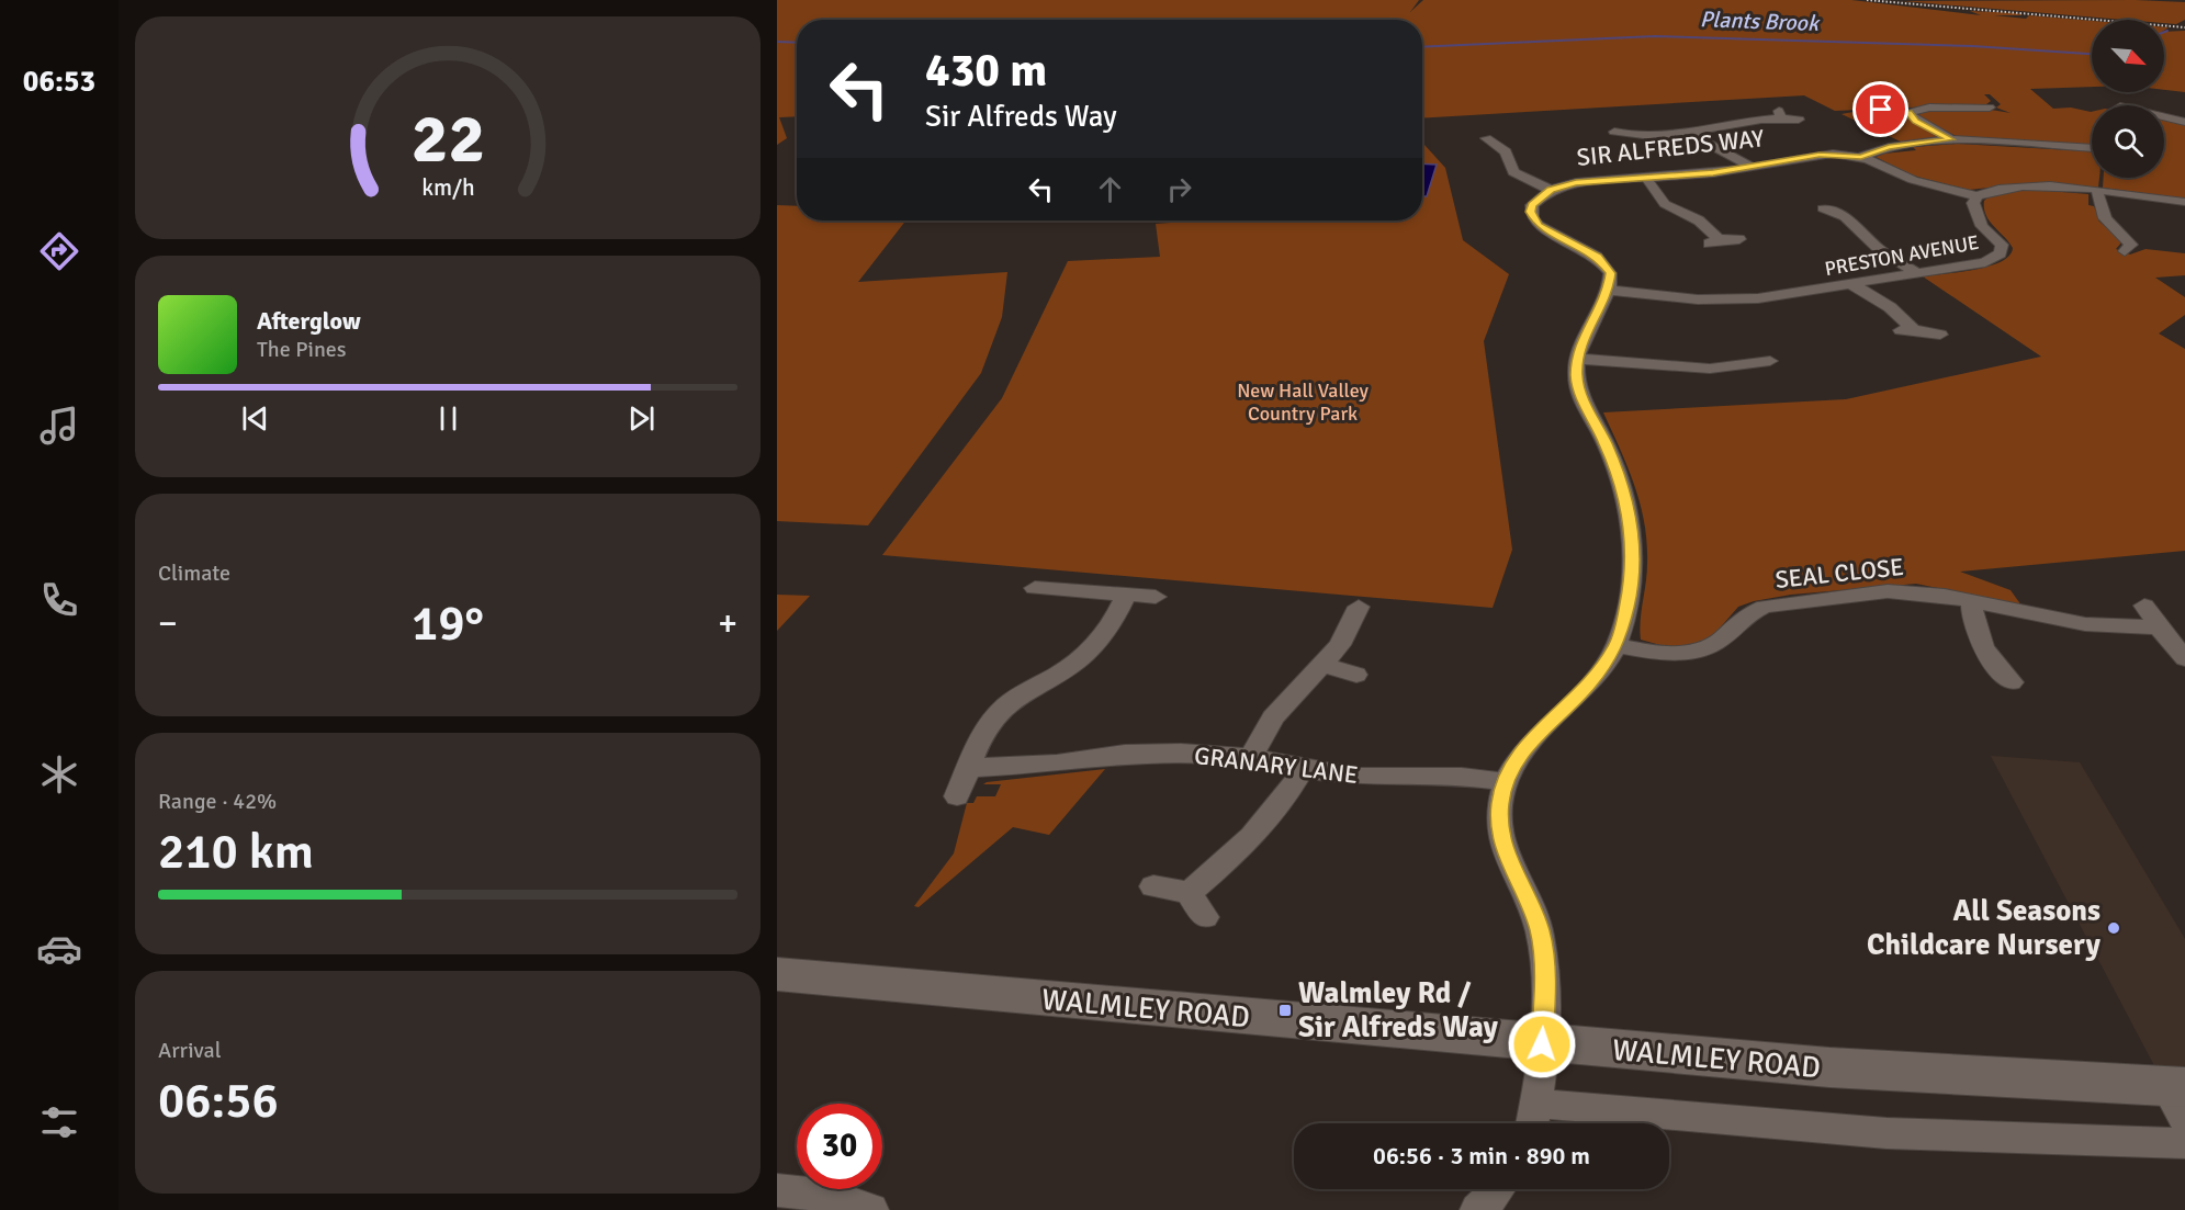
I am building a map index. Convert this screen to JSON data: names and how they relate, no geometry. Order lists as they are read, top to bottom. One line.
{"streets":{"main road":["WALMLEY ROAD"],"street":["SIR ALFREDS WAY","PRESTON AVENUE","SEAL CLOSE","GRANARY LANE"]},"crossings":[["SIR ALFREDS WAY","PRESTON AVENUE"]],"water":["Plants Brook"],"parks":["New Hall Valley Country Park"],"places":{"other":["All Seasons Childcare Nursery"],"transit":["Walmley Rd / Sir Alfreds Way"]},"north":"bottom right","page":{"tabs":"06:53","turn":["430 m","Sir Alfreds Way"],"song":["Afterglow","The Pines"],"tile":["Climate",["Range · 42%","210 km"],["Arrival","06:56"]],"heat":["−","19°","+"],"limit":"30","trip":"06:56 · 3 min · 890 m","gauge":["22","km/h"]}}
